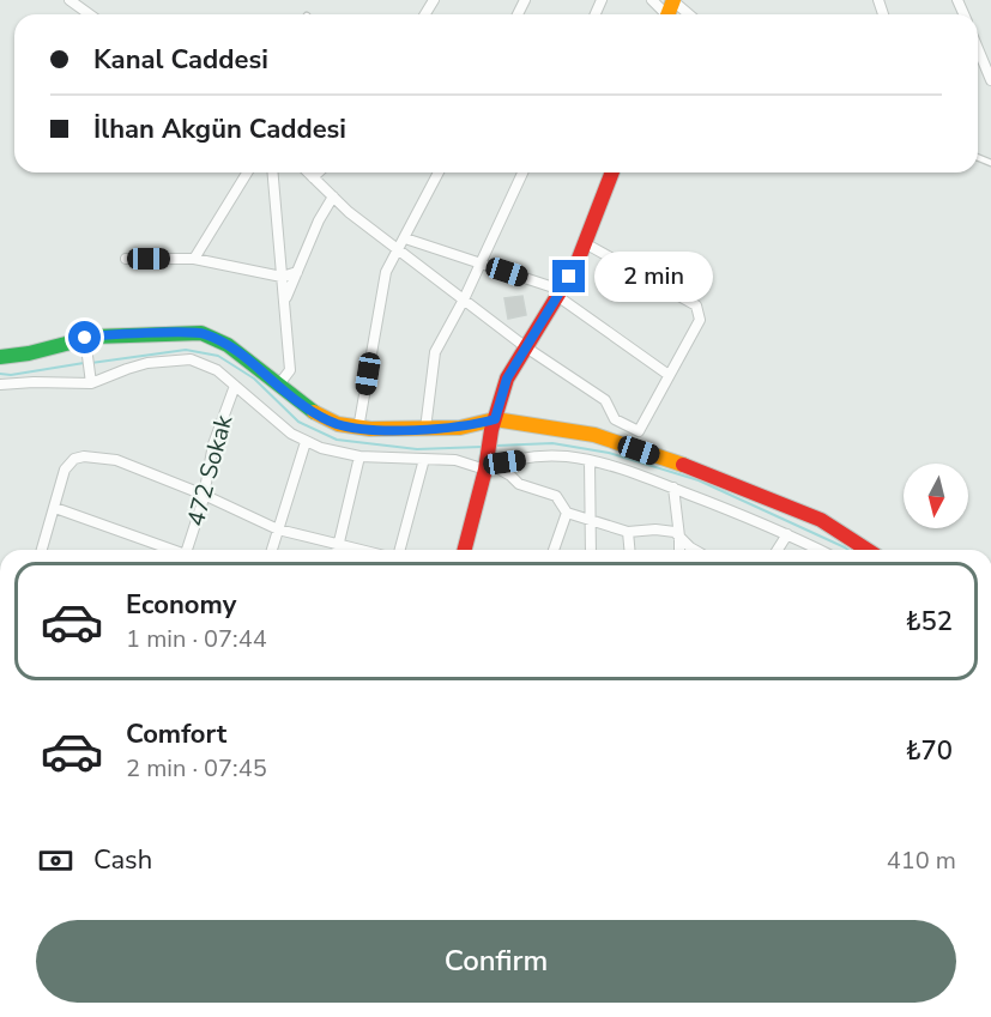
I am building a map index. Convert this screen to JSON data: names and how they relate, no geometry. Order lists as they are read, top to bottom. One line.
{"streets":{"street":["472 Sokak"]},"north":"bottom","page":{"banner":["Kanal Caddesi","İlhan Akgün Caddesi"],"bubble":"2 min","list":[{"name":"Economy","note":"1 min · 07:44","value":"₺52"},{"name":"Comfort","note":"2 min · 07:45","value":"₺70"}],"pay":["Cash","410 m"],"buttons":"Confirm"}}
